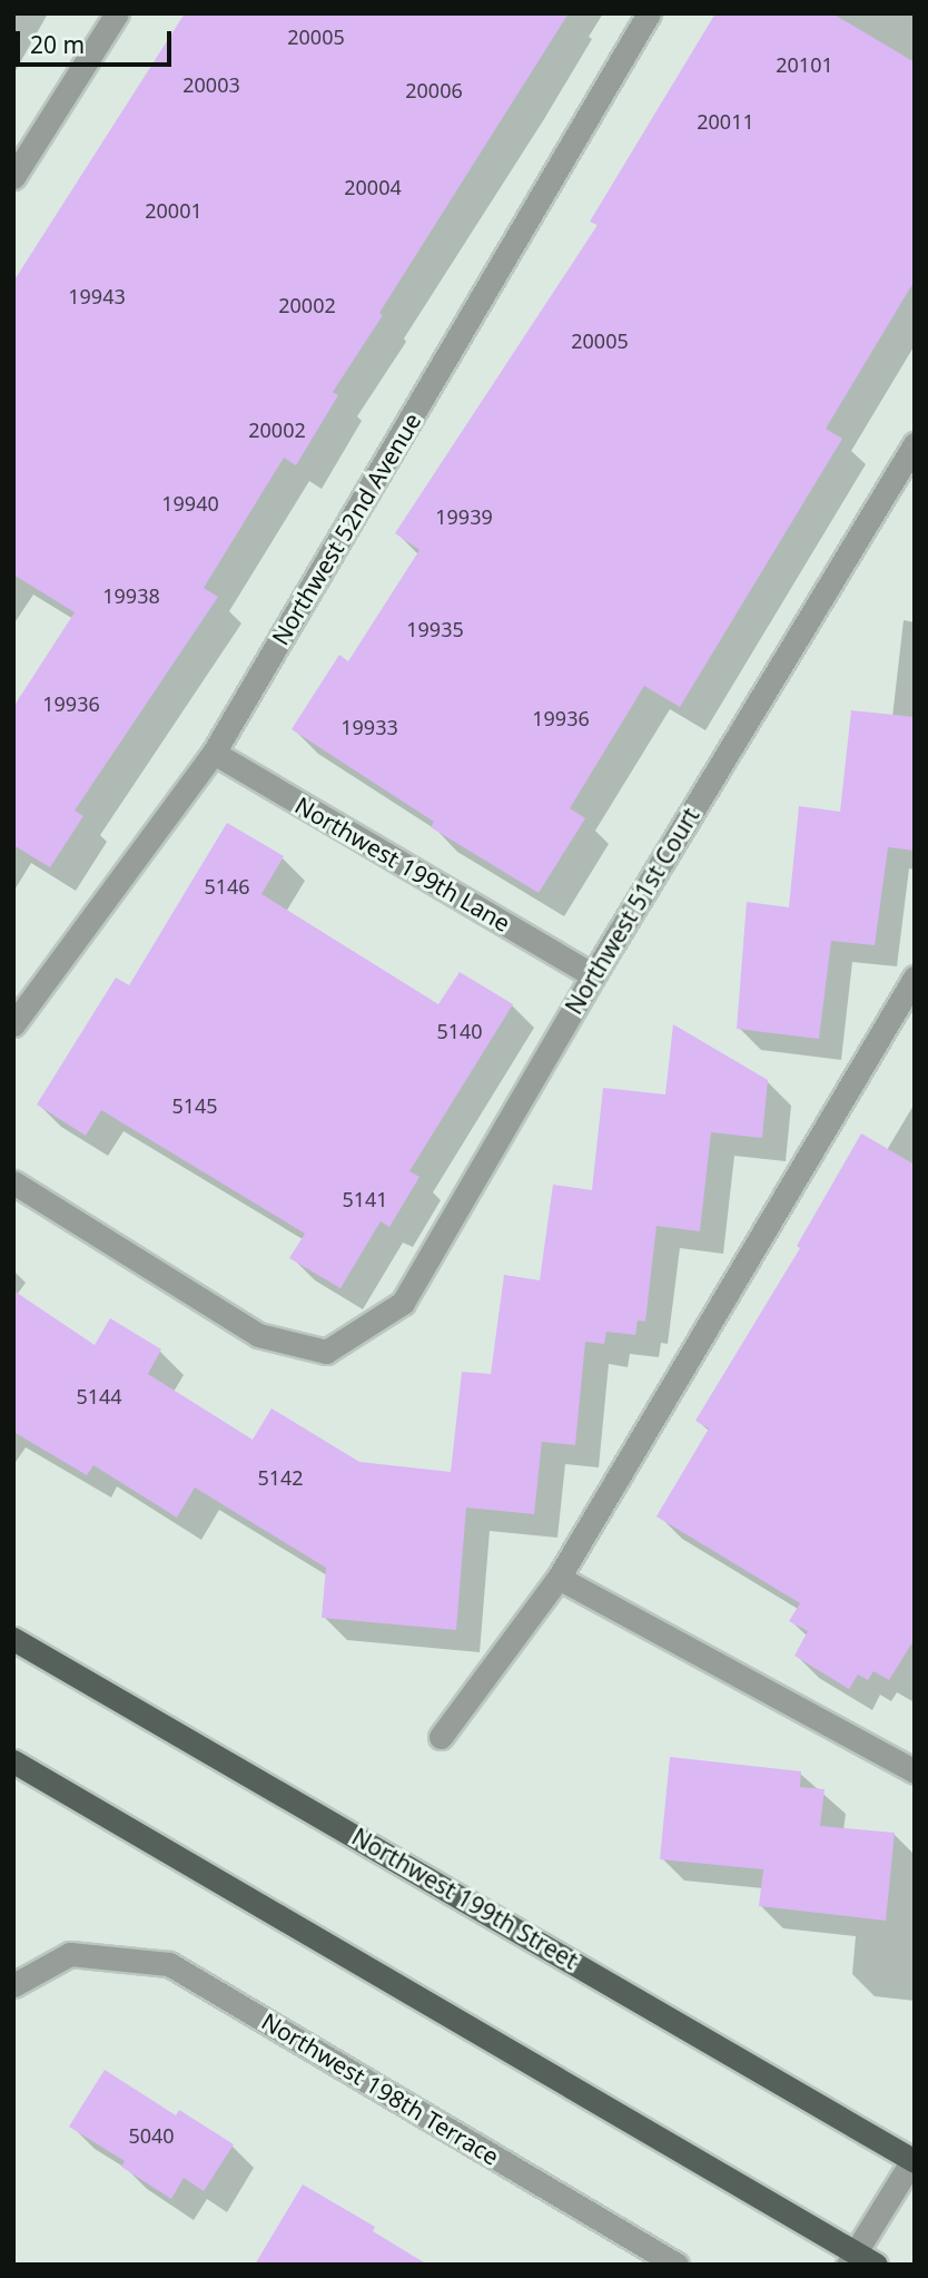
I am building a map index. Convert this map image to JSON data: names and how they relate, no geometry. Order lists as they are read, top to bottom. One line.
{"streets":{"main road":["Northwest 199th Street"],"street":["Northwest 52nd Avenue","Northwest 199th Lane","Northwest 51st Court","Northwest 198th Terrace"]},"crossings":[["Northwest 52nd Avenue","Northwest 199th Lane"],["Northwest 199th Lane","Northwest 51st Court"]],"house_numbers":["20005","20101","20003","20006","20011","20004","20001","19943","20002","20005","20002","19940","19939","19938","19935","19936","19936","19933","5146","5140","5145","5141","5144","5142","5040"],"scale_bar":"20 m"}
